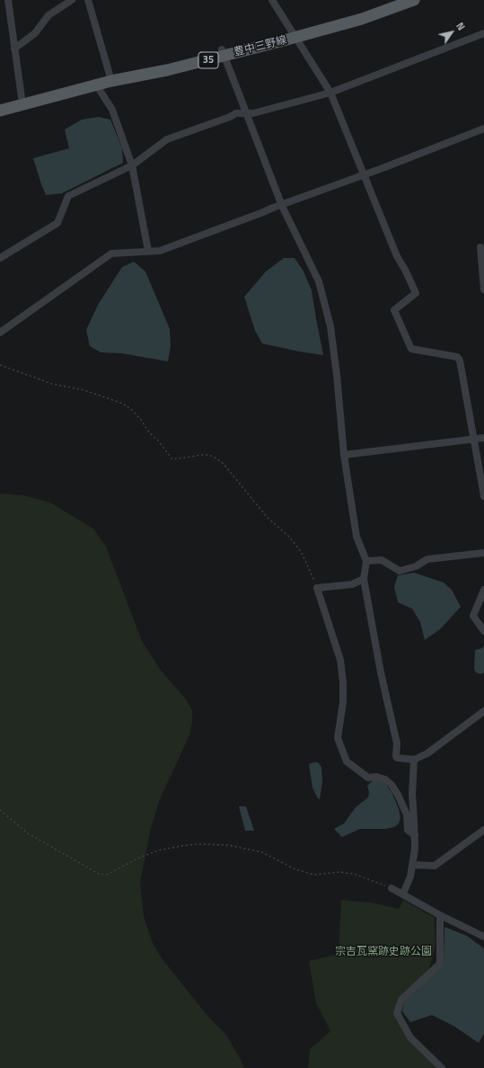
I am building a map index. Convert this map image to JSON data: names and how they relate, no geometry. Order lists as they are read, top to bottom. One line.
{"streets":{"main road":["豊中三野線","35"]},"parks":["宗吉瓦窯跡史跡公園"],"north":"top right"}
